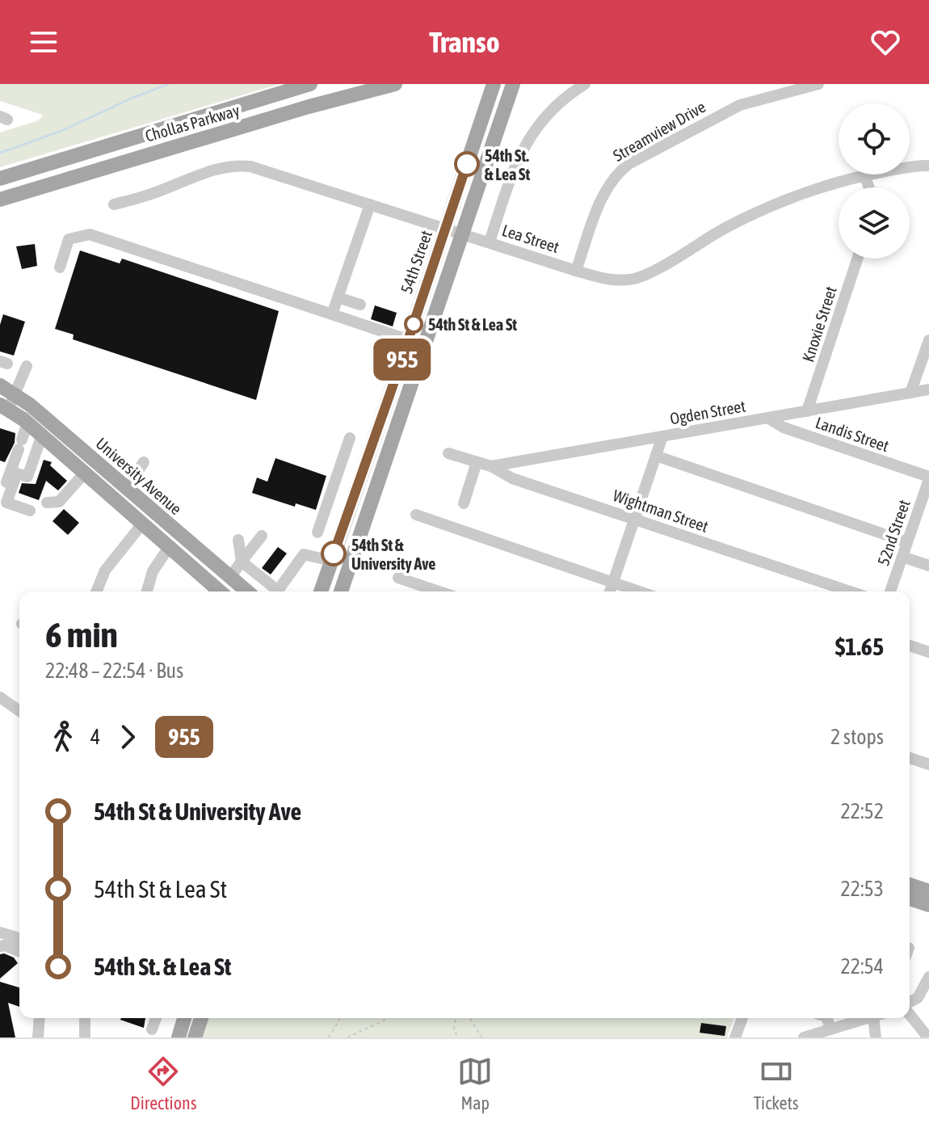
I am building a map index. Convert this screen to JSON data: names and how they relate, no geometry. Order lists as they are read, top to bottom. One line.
{"streets":{"main road":["Chollas Parkway","54th Street","University Avenue"],"street":["Streamview Drive","Lea Street","Knoxie Street","Ogden Street","Landis Street","Wightman Street","52nd Street"]},"crossings":[["Streamview Drive","Lea Street"],["Lea Street","54th Street"],["Knoxie Street","Ogden Street"],["Ogden Street","Landis Street"],["Ogden Street","Wightman Street"],["Landis Street","52nd Street"]],"places":["54th St. & Lea St","54th St & Lea St","54th St & University Ave"],"lines":["bus line 955"],"page":{"header":"Transo","on_map":"955","heading":["6 min","22:48 – 22:54 · Bus","$1.65"],"legs":["4","955","2 stops"],"list":[{"name":"54th St & University Ave","value":"22:52"},{"name":"54th St & Lea St","value":"22:53"},{"name":"54th St. & Lea St","value":"22:54"}],"tabs":["Directions","Map","Tickets"]}}
